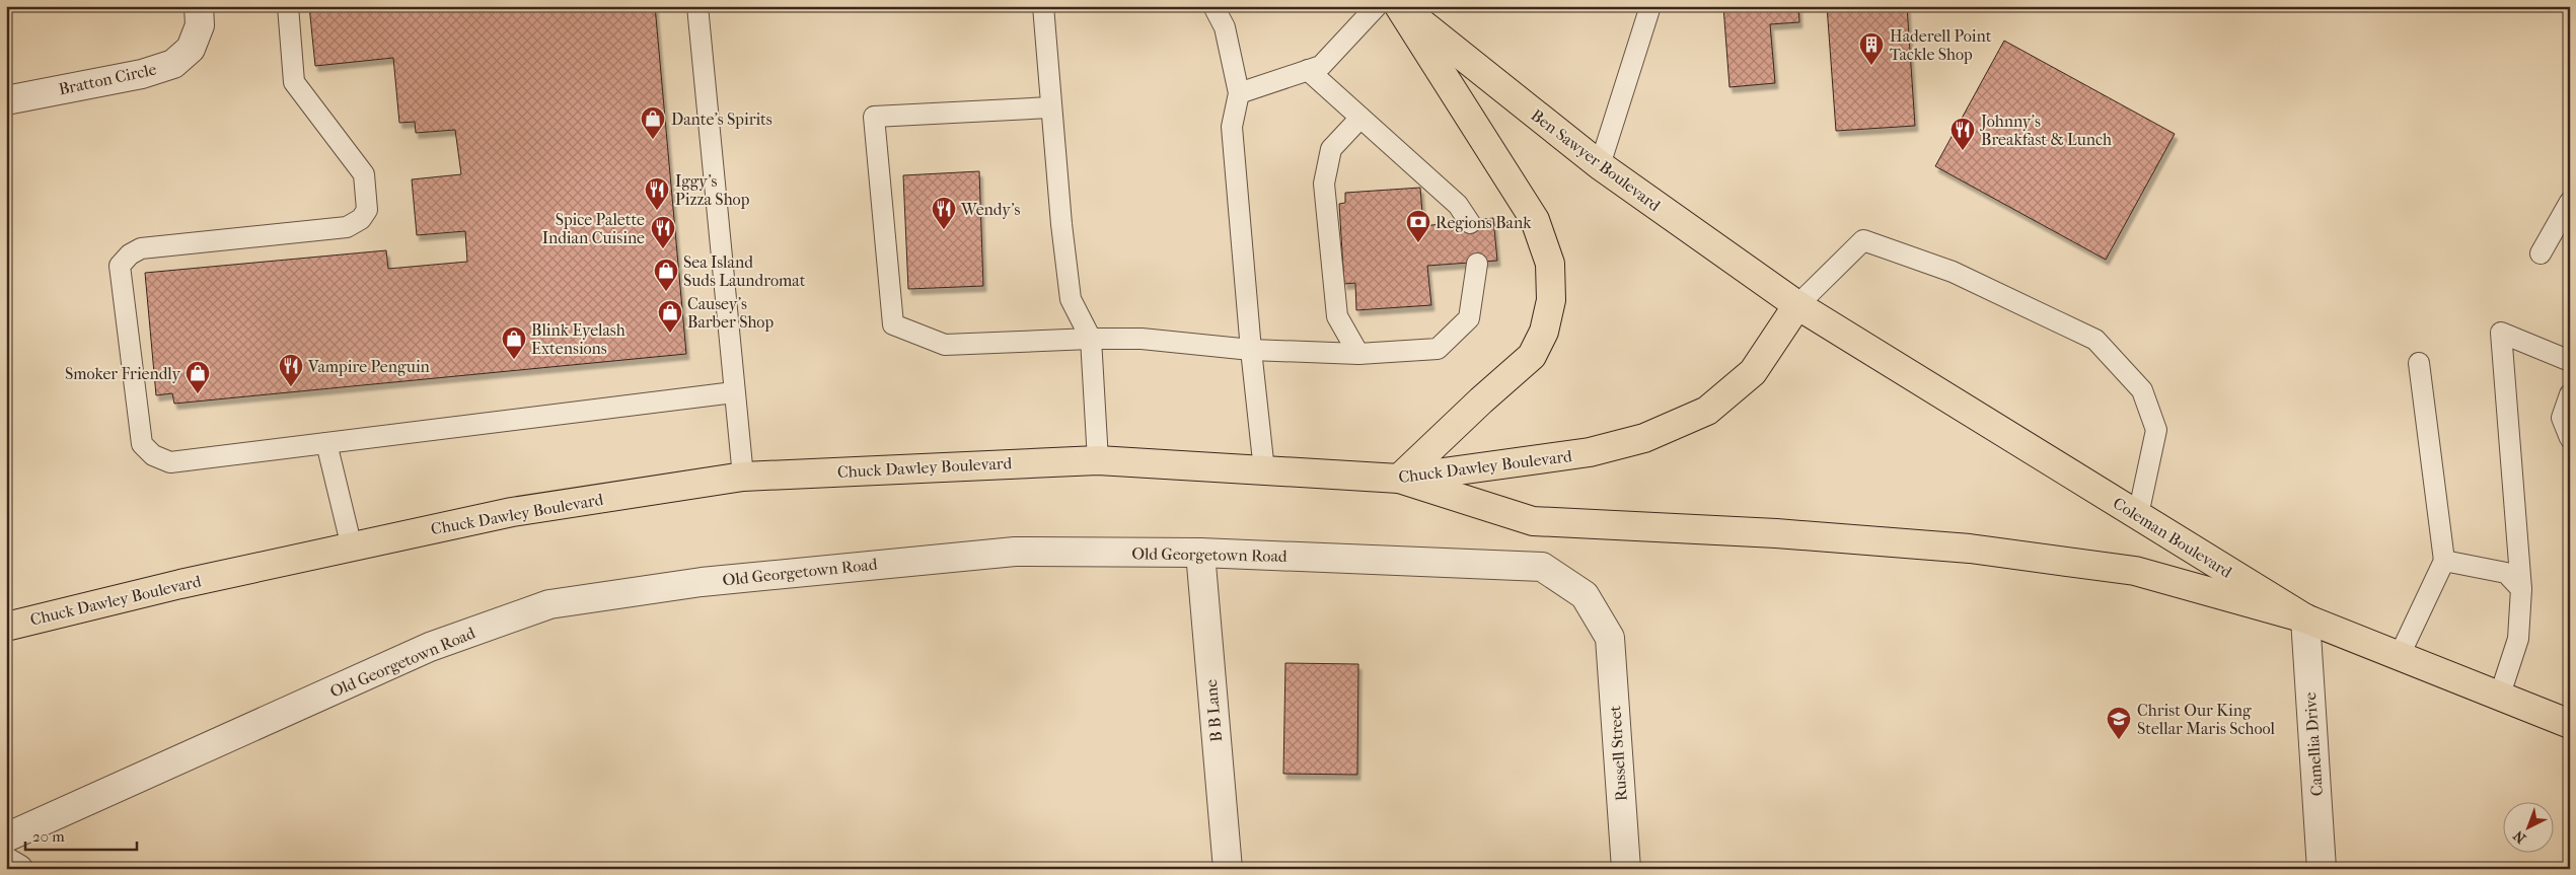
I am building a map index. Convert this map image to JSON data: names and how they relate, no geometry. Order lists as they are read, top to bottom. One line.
{"streets":{"main road":["Ben Sawyer Boulevard","Chuck Dawley Boulevard","Coleman Boulevard"],"street":["Bratton Circle","Old Georgetown Road","B B Lane","Camellia Drive","Russell Street"]},"crossings":[["Ben Sawyer Boulevard","Chuck Dawley Boulevard"],["Ben Sawyer Boulevard","Coleman Boulevard"],["Chuck Dawley Boulevard","Coleman Boulevard"],["Coleman Boulevard","Camellia Drive"],["Old Georgetown Road","B B Lane"],["Old Georgetown Road","Russell Street"]],"places":{"building":["Haderell Point Tackle Shop"],"shop":["Dante's Spirits","Sea Island Suds Laundromat","Causey’s Barber Shop","Blink Eyelash Extensions","Smoker Friendly"],"restaurant":["Johnny’s Breakfast & Lunch","Iggy’s Pizza Shop","Wendy's","Spice Palette Indian Cuisine","Vampire Penguin"],"bank":["Regions Bank"],"school or university":["Christ Our King Stellar Maris School"]},"scale_bar":"20 m","north":"bottom left"}
